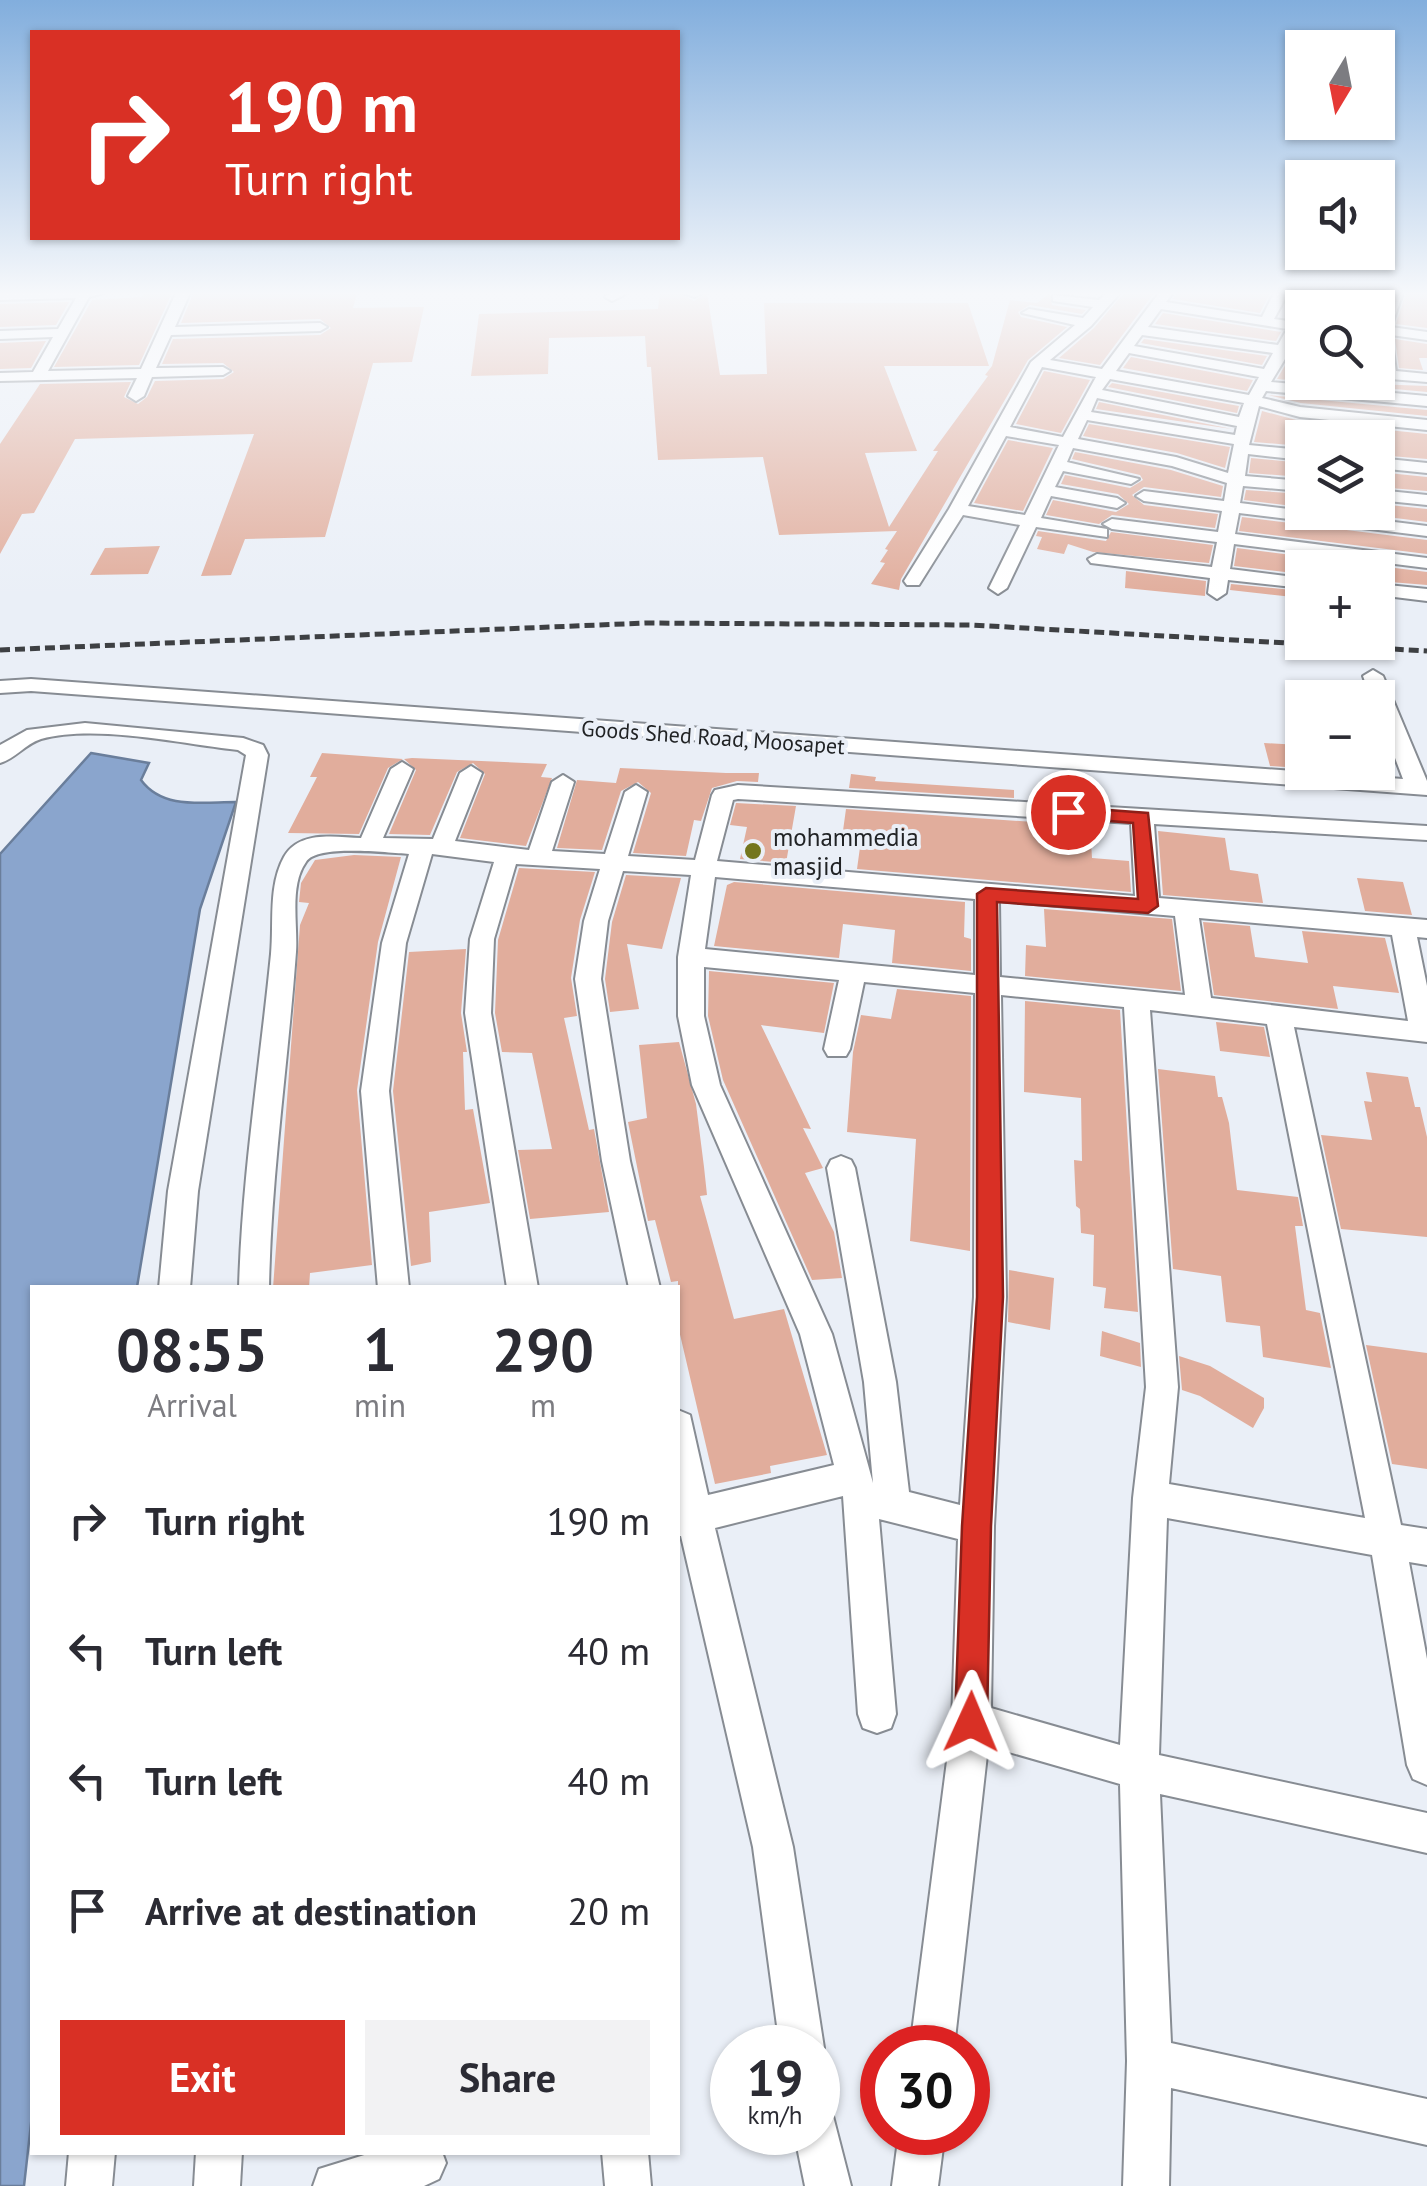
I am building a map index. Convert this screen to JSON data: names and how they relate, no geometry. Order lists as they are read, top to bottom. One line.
{"streets":{"street":["Goods Shed Road, Moosapet"]},"places":["mohammedia masjid"],"north":"bottom","page":{"map_buttons":["+","−"],"turn":["190 m","Turn right"],"eta":["08:55","Arrival","1","min","290","m"],"list":[{"name":"Turn right","value":"190 m"},{"name":"Turn left","value":"40 m"},{"name":"Turn left","value":"40 m"},{"name":"Arrive at destination","value":"20 m"}],"buttons":["Exit","Share"],"speed":"19 km/h","limit":"30"}}
